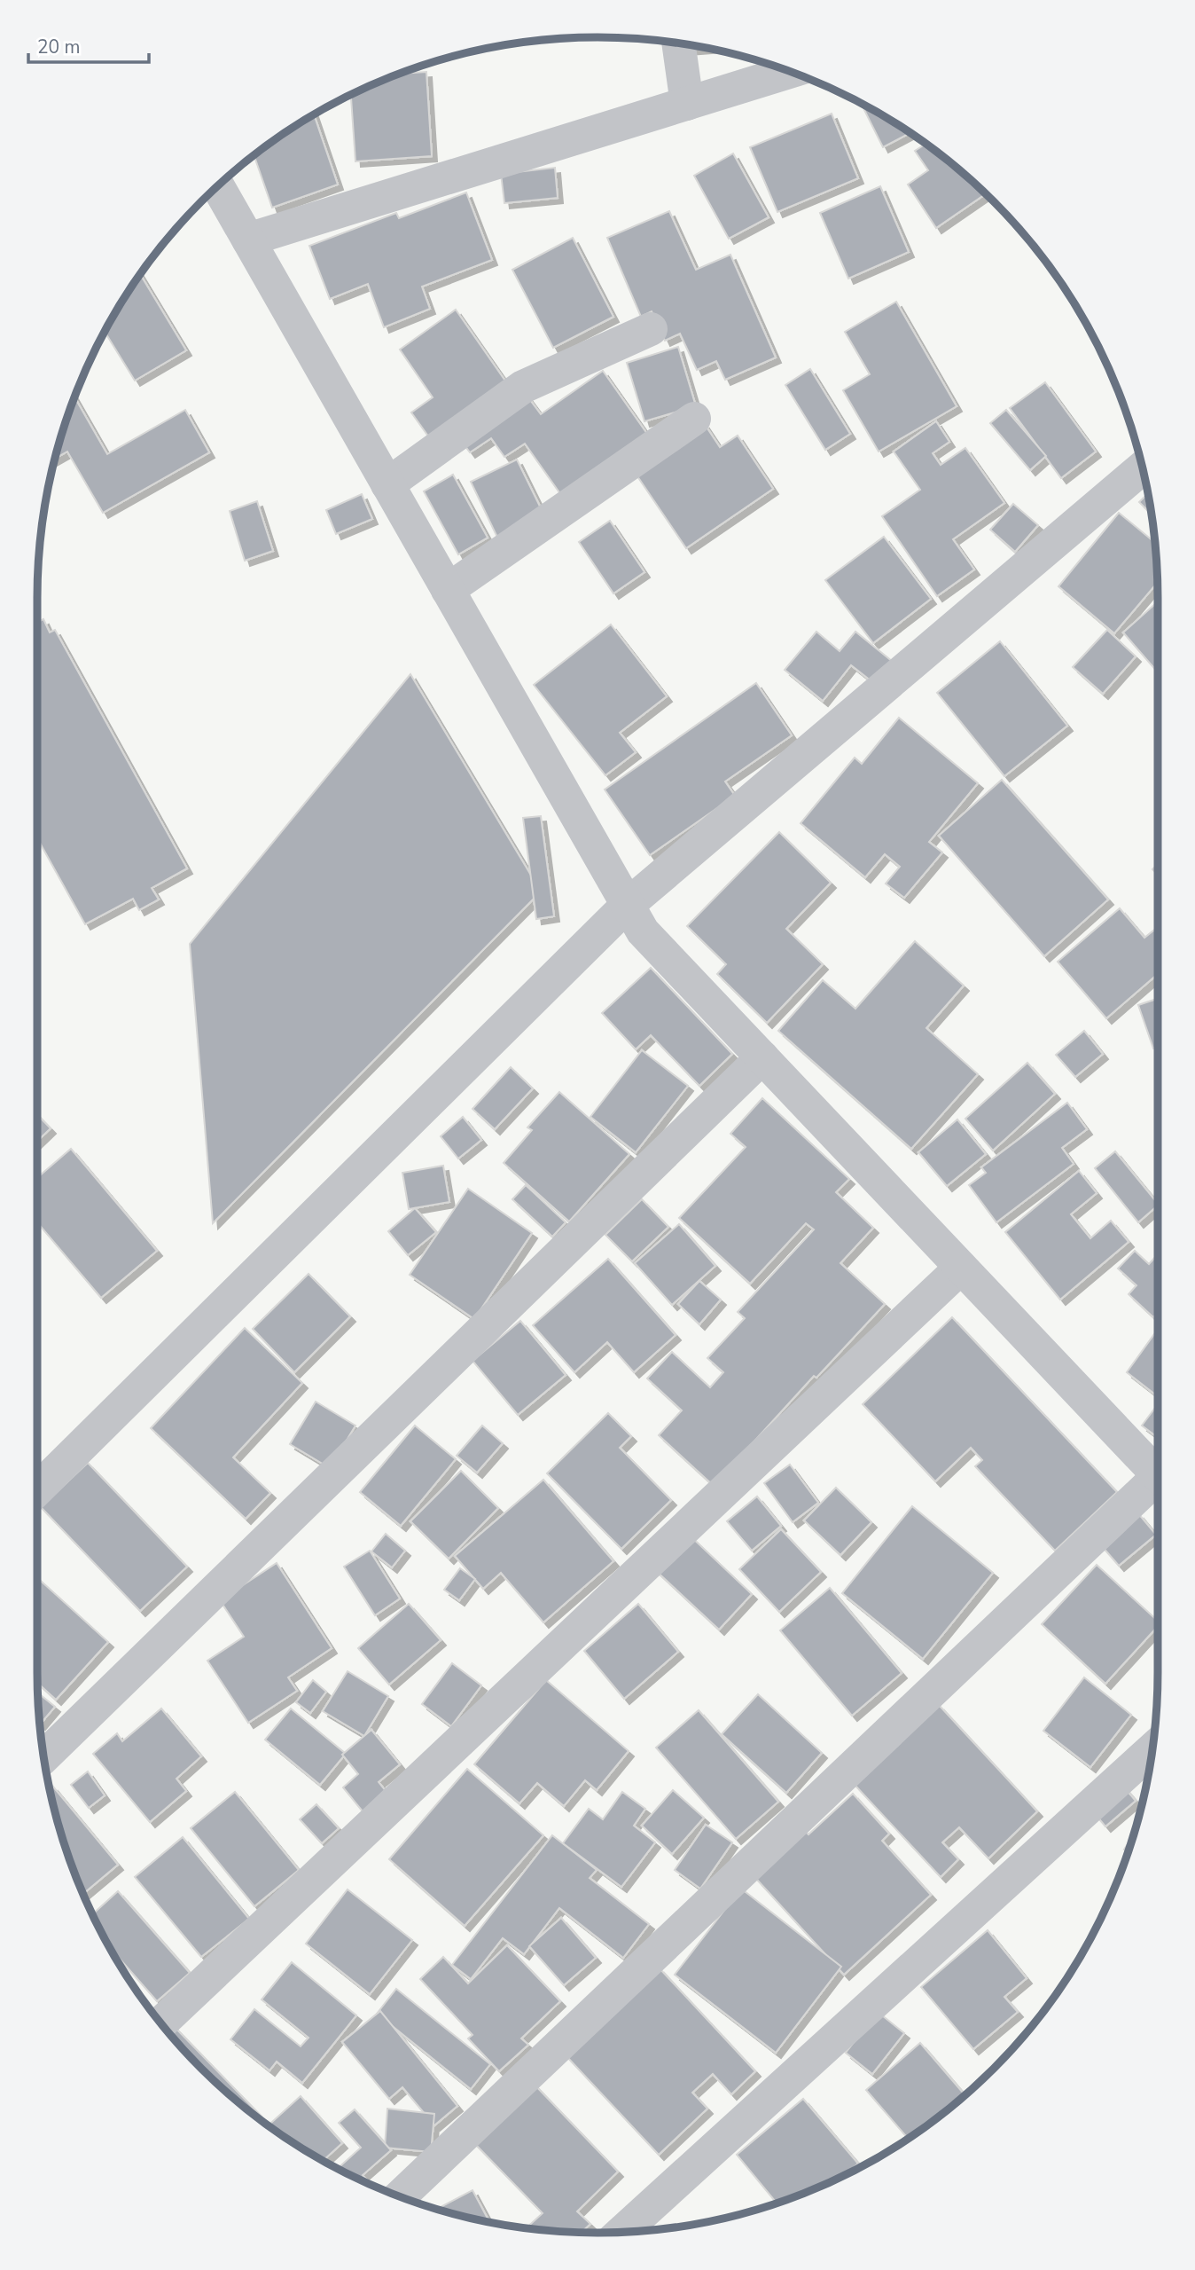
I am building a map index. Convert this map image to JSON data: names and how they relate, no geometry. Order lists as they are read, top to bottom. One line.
{"scale_bar":"20 m"}
